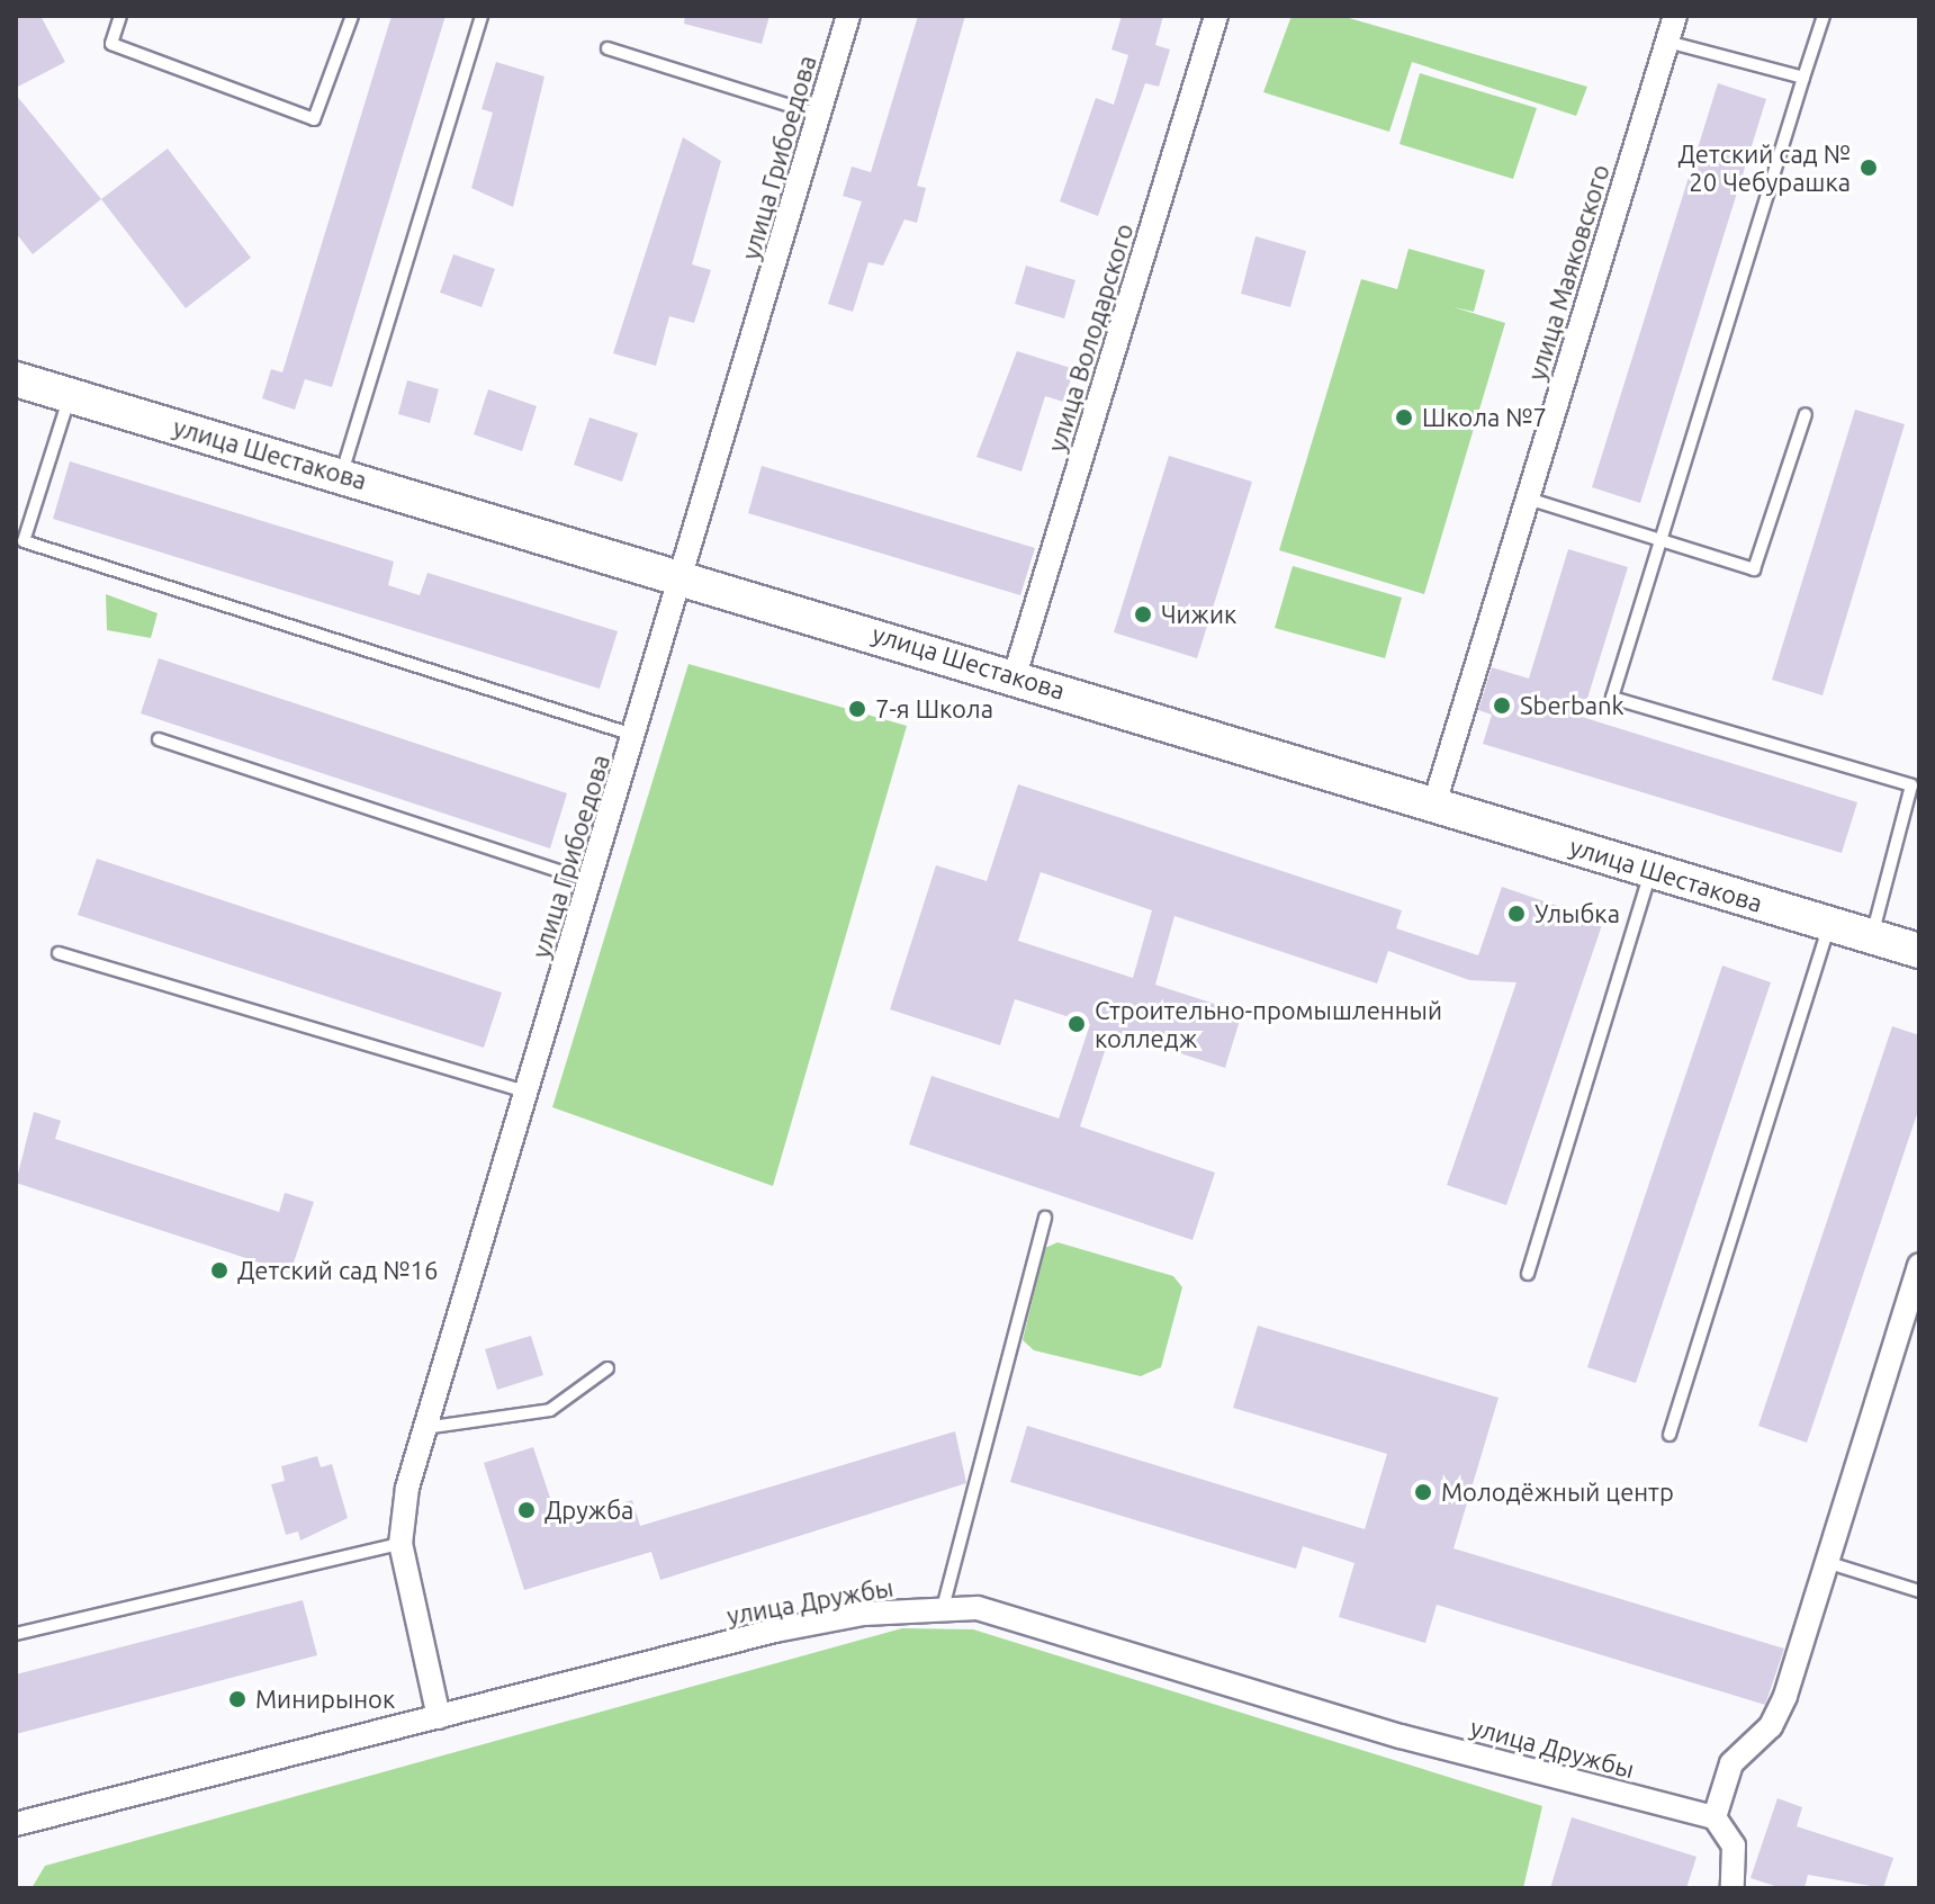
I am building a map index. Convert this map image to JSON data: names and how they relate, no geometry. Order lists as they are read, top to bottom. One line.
{"streets":{"main road":["улица Шестакова"],"street":["улица Грибоедова","улица Маяковского","улица Володарского","улица Дружбы"]},"crossings":[["улица Грибоедова","улица Шестакова"],["улица Грибоедова","улица Дружбы"],["улица Маяковского","улица Шестакова"],["улица Володарского","улица Шестакова"]],"places":["Детский сад № 20 Чебурашка","Школа №7","Чижик","Sberbank","7-я Школа","Улыбка","Строительно-промышленный колледж","Детский сад №16","Молодёжный центр","Дружба","Минирынок"]}
